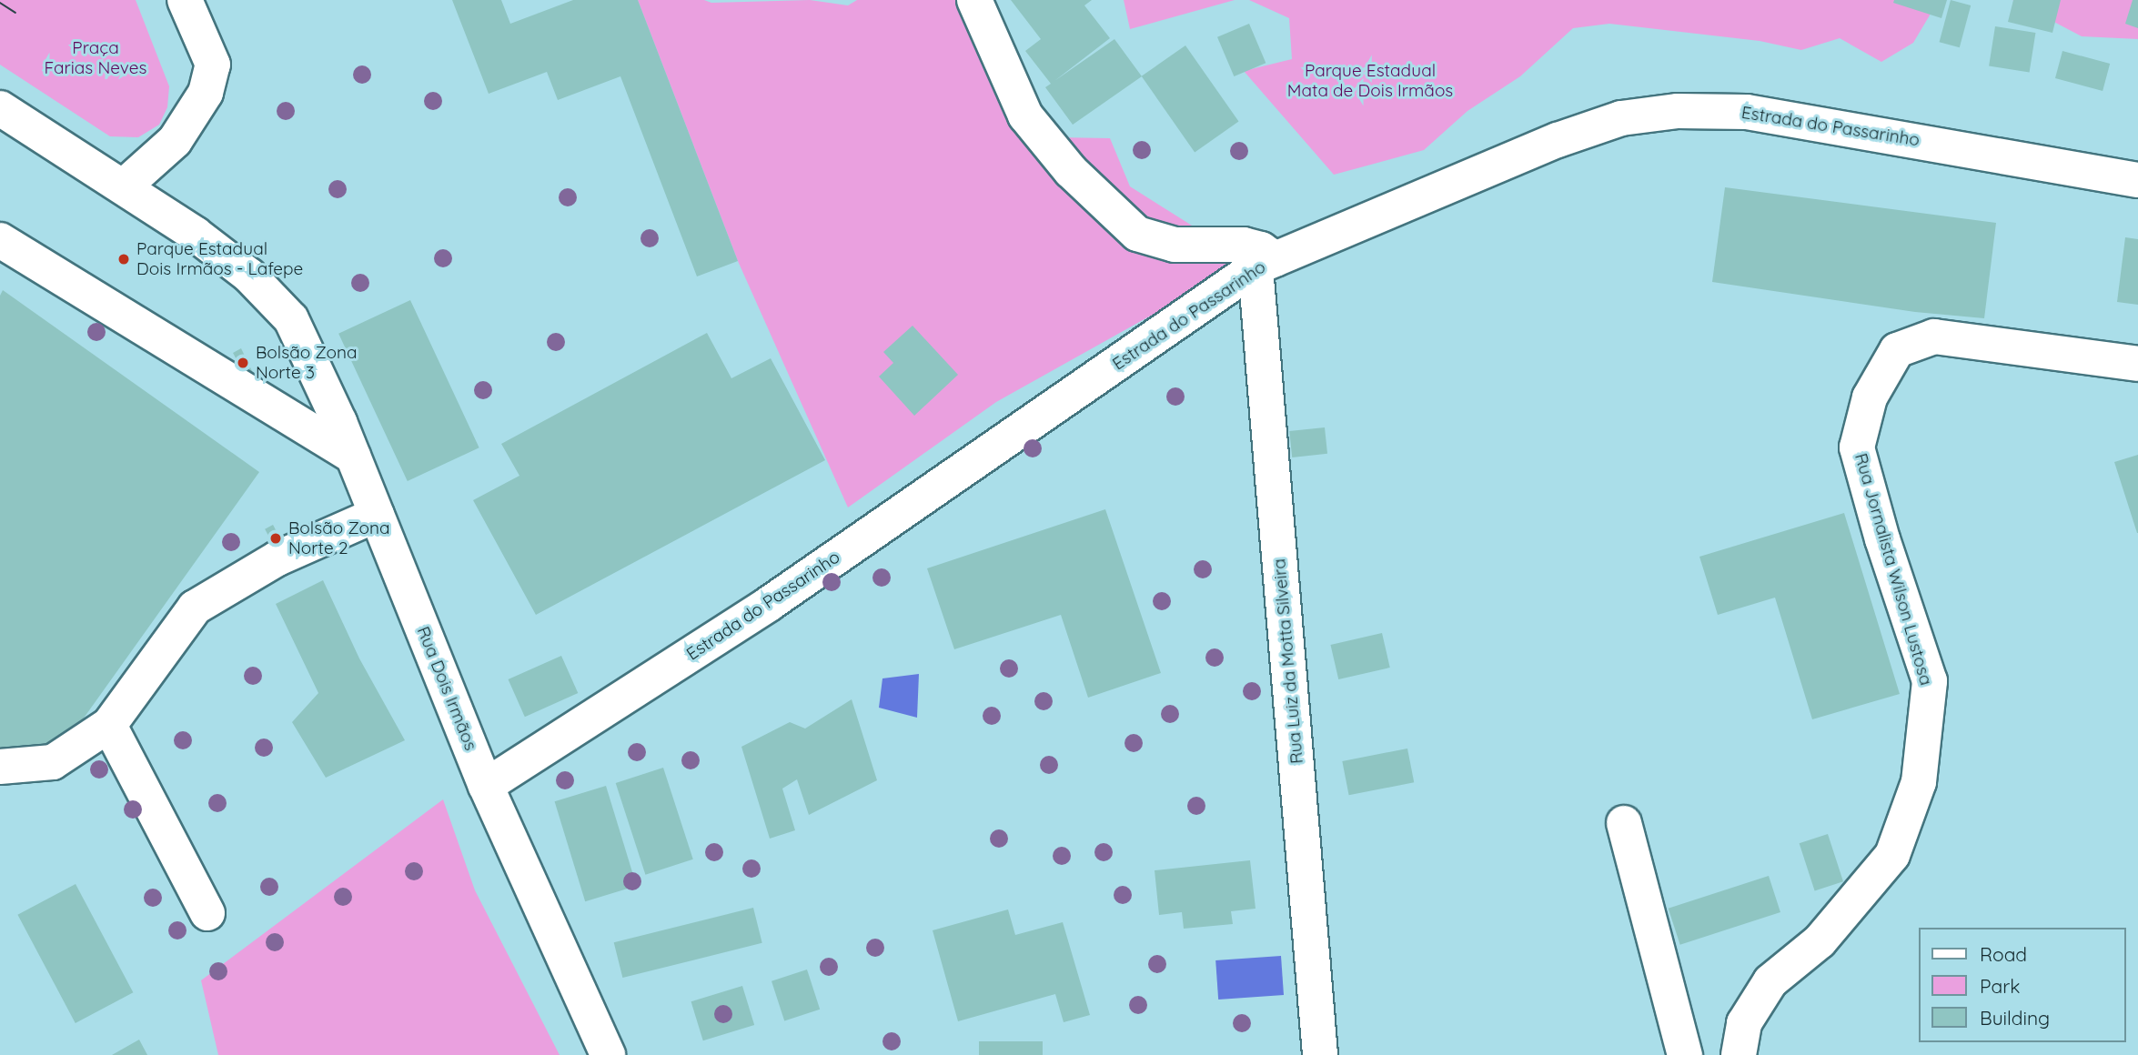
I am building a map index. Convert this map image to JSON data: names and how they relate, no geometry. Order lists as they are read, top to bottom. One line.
{"streets":{"street":["Estrada do Passarinho","Rua Jornalista Wilson Lustosa","Rua Luiz da Motta Silveira","Rua Dois Irmãos"]},"crossings":[["Estrada do Passarinho","Rua Luiz da Motta Silveira"],["Estrada do Passarinho","Rua Dois Irmãos"]],"parks":["Praça Farias Neves","Parque Estadual Mata de Dois Irmãos"],"places":["Parque Estadual Dois Irmãos - Lafepe","Bolsão Zona Norte 3","Bolsão Zona Norte 2"],"legend":["Road","Park","Building"]}
